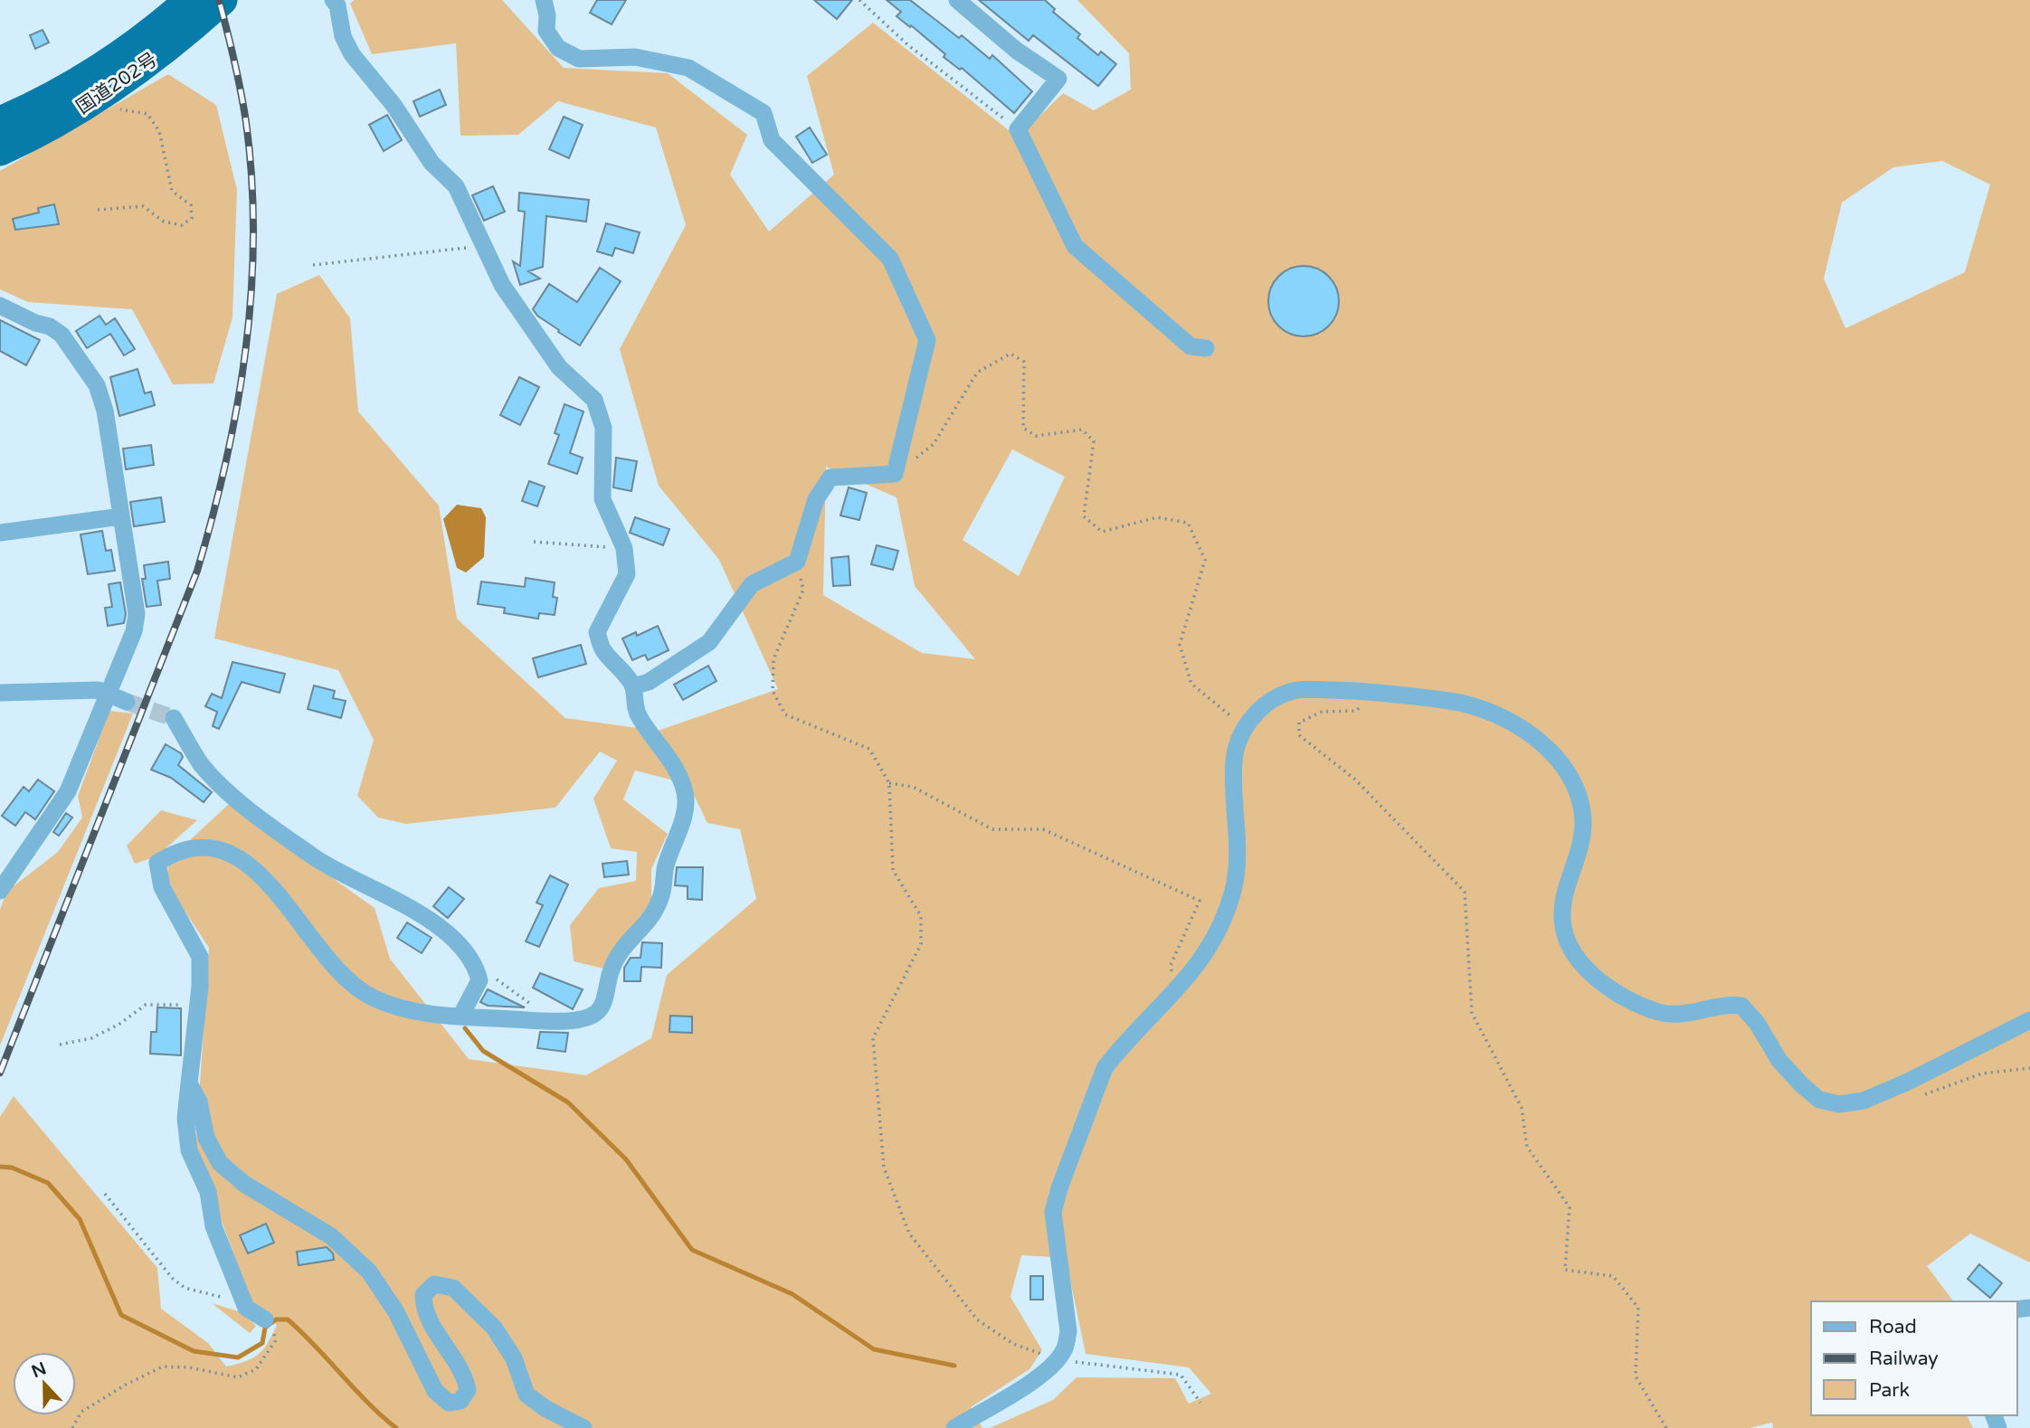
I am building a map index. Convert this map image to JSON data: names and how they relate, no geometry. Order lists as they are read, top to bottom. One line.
{"streets":{"highway":["国道202号"]},"legend":["Road","Railway","Park"],"north":"top"}
